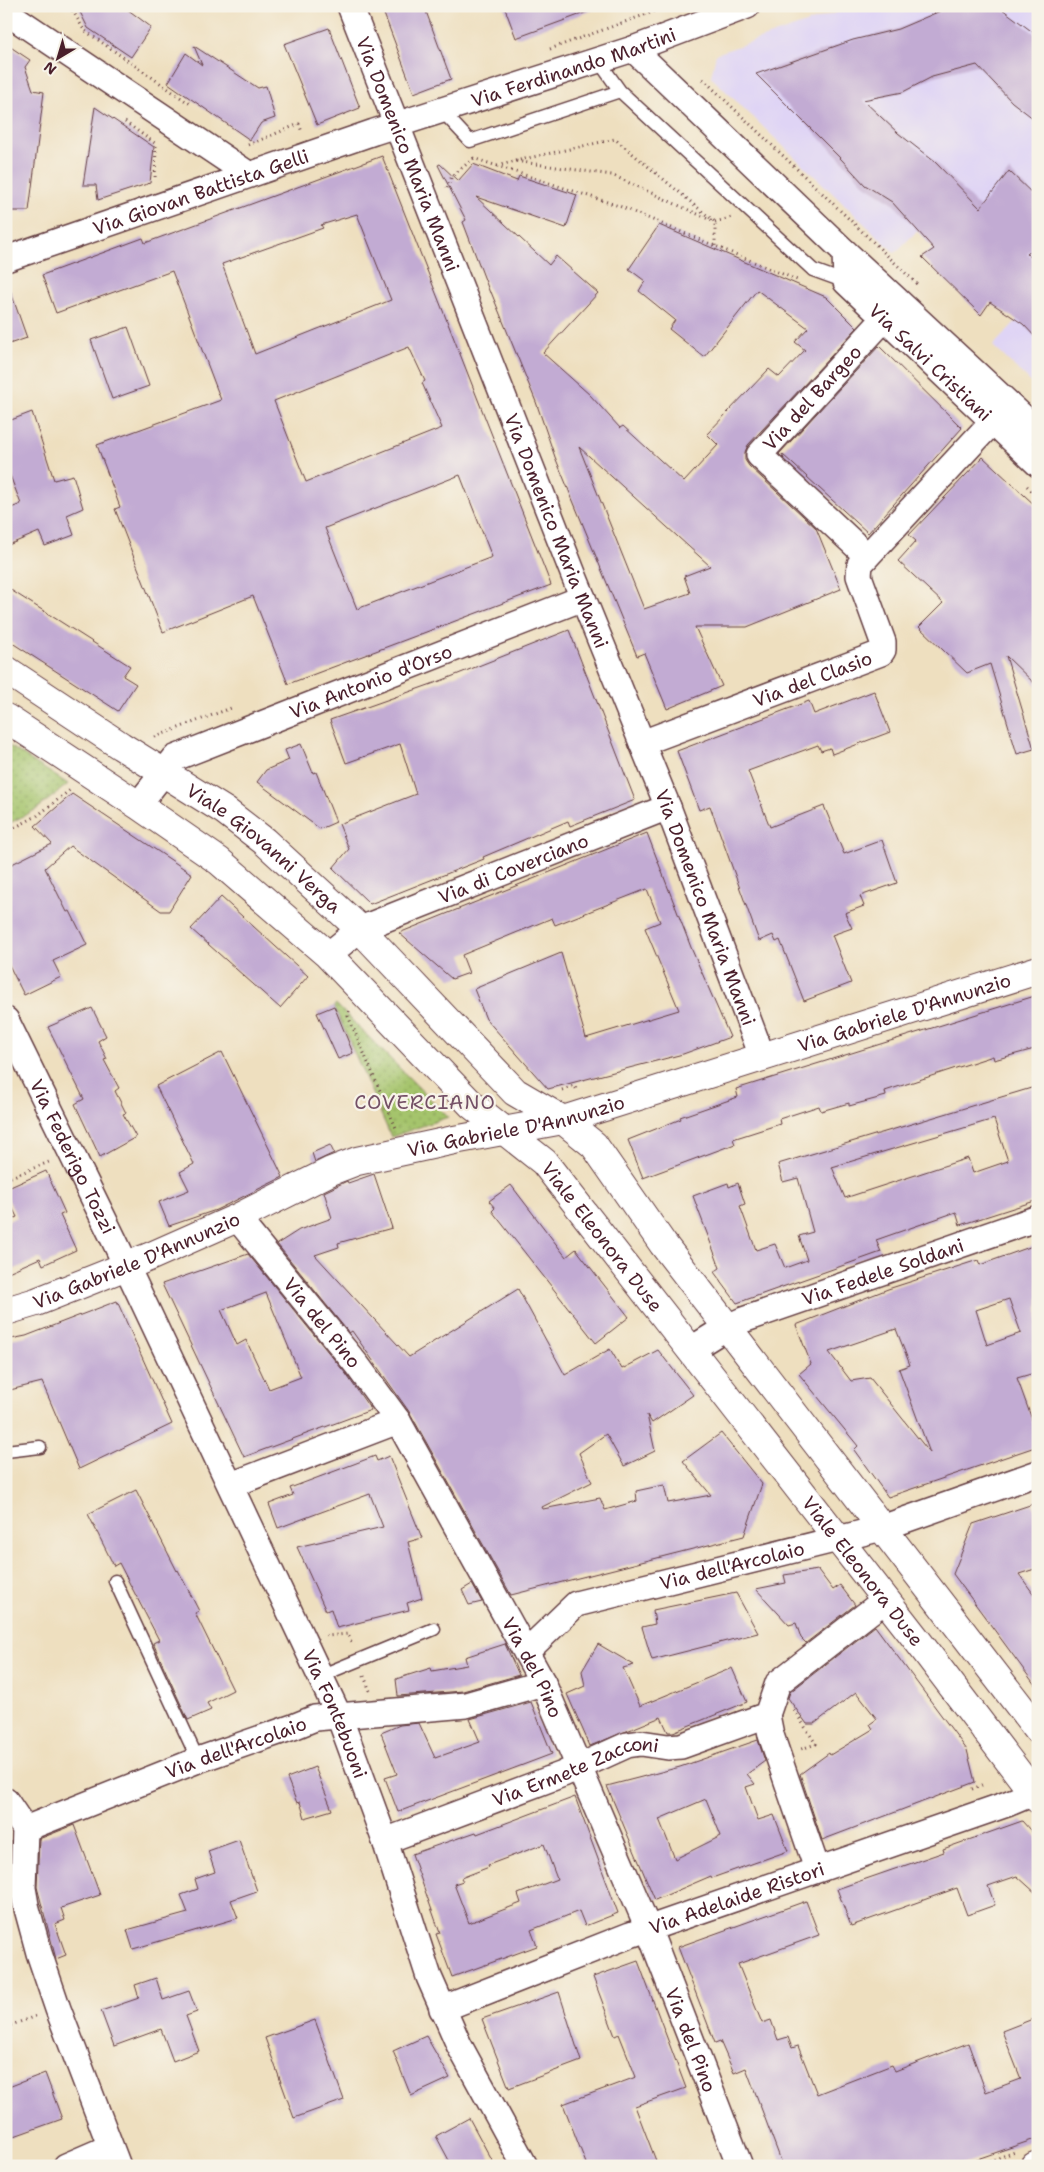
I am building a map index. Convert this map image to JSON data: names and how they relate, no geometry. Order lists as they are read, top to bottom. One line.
{"streets":{"main road":["Viale Giovanni Verga","Via Gabriele D'Annunzio","Viale Eleonora Duse"],"street":["Via Ferdinando Martini","Via Domenico Maria Manni","Via Giovan Battista Gelli","Via Salvi Cristiani","Via del Bargeo","Via del Clasio","Via Antonio d'Orso","Via di Coverciano","Via Federigo Tozzi","Via Fedele Soldani","Via del Pino","Via dell'Arcolaio","Via Fontebuoni","Via Ermete Zacconi","Via Adelaide Ristori"]},"crossings":[["Via Ferdinando Martini","Via Domenico Maria Manni"],["Via Ferdinando Martini","Via Giovan Battista Gelli"],["Via Ferdinando Martini","Via Salvi Cristiani"],["Via Domenico Maria Manni","Via Giovan Battista Gelli"],["Via Domenico Maria Manni","Via del Clasio"],["Via Domenico Maria Manni","Via Antonio d'Orso"],["Via Domenico Maria Manni","Via di Coverciano"],["Via Domenico Maria Manni","Via Gabriele D'Annunzio"],["Via Salvi Cristiani","Via del Bargeo"],["Via Salvi Cristiani","Via del Clasio"],["Via del Bargeo","Via del Clasio"],["Via Antonio d'Orso","Viale Giovanni Verga"],["Viale Giovanni Verga","Via di Coverciano"],["Viale Giovanni Verga","Via Gabriele D'Annunzio"],["Viale Giovanni Verga","Viale Eleonora Duse"],["Via Gabriele D'Annunzio","Via Federigo Tozzi"],["Via Gabriele D'Annunzio","Viale Eleonora Duse"],["Via Gabriele D'Annunzio","Via del Pino"],["Via Gabriele D'Annunzio","Via Fontebuoni"],["Via Federigo Tozzi","Via Fontebuoni"],["Viale Eleonora Duse","Via dell'Arcolaio"],["Viale Eleonora Duse","Via Adelaide Ristori"],["Via del Pino","Via dell'Arcolaio"],["Via del Pino","Via Ermete Zacconi"],["Via del Pino","Via Adelaide Ristori"],["Via dell'Arcolaio","Via Fontebuoni"],["Via Fontebuoni","Via Ermete Zacconi"],["Via Fontebuoni","Via Adelaide Ristori"]],"districts":["COVERCIANO"],"north":"bottom left"}
